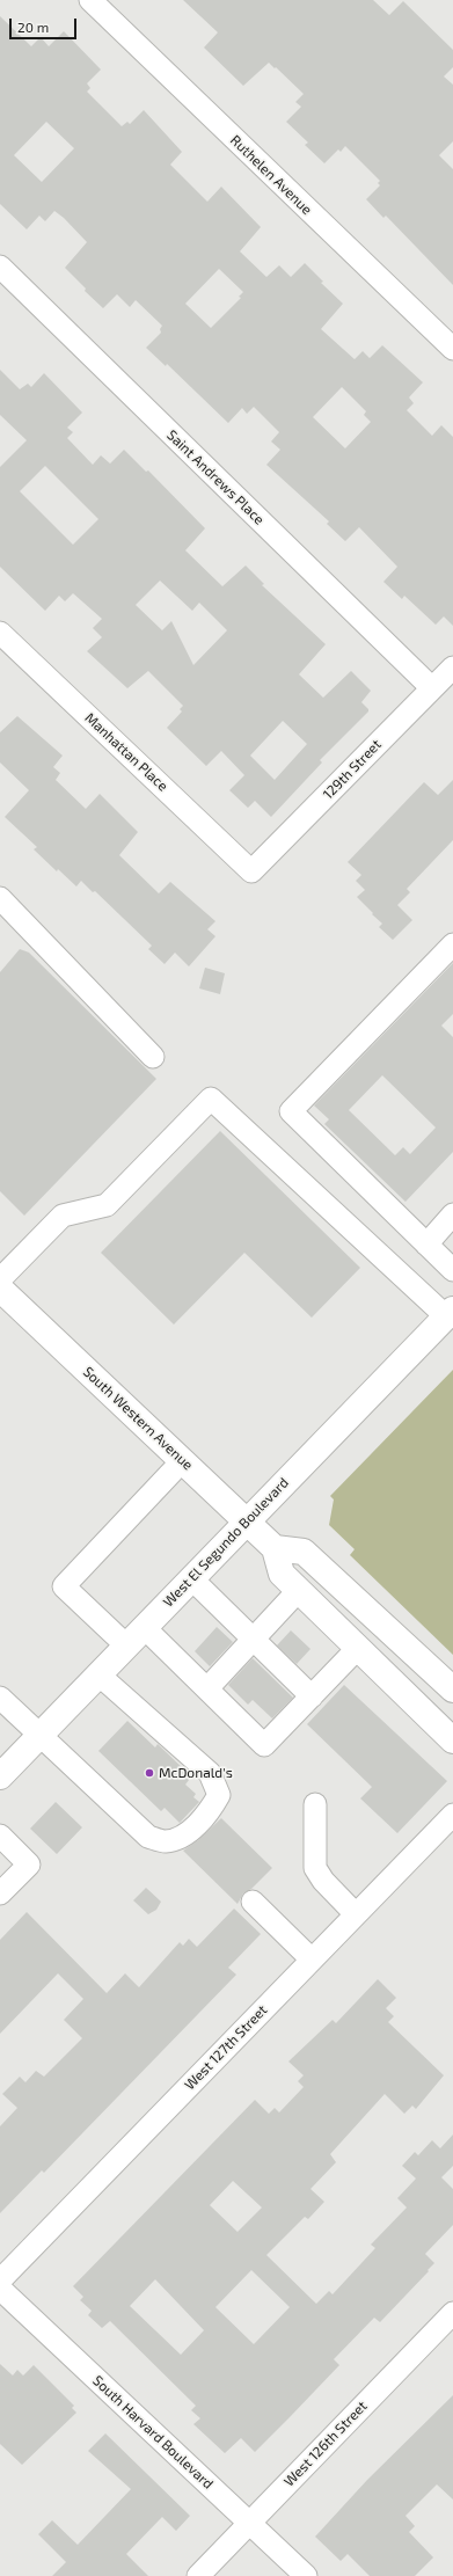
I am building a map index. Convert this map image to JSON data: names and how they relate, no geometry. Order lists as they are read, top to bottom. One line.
{"streets":{"main road":["South Western Avenue","West El Segundo Boulevard"],"street":["Ruthelen Avenue","Saint Andrews Place","Manhattan Place","129th Street","West 127th Street","South Harvard Boulevard","West 126th Street"]},"crossings":[["Saint Andrews Place","129th Street"],["Manhattan Place","129th Street"],["South Western Avenue","West El Segundo Boulevard"],["South Harvard Boulevard","West 126th Street"]],"places":["McDonald's"],"scale_bar":"20 m"}
